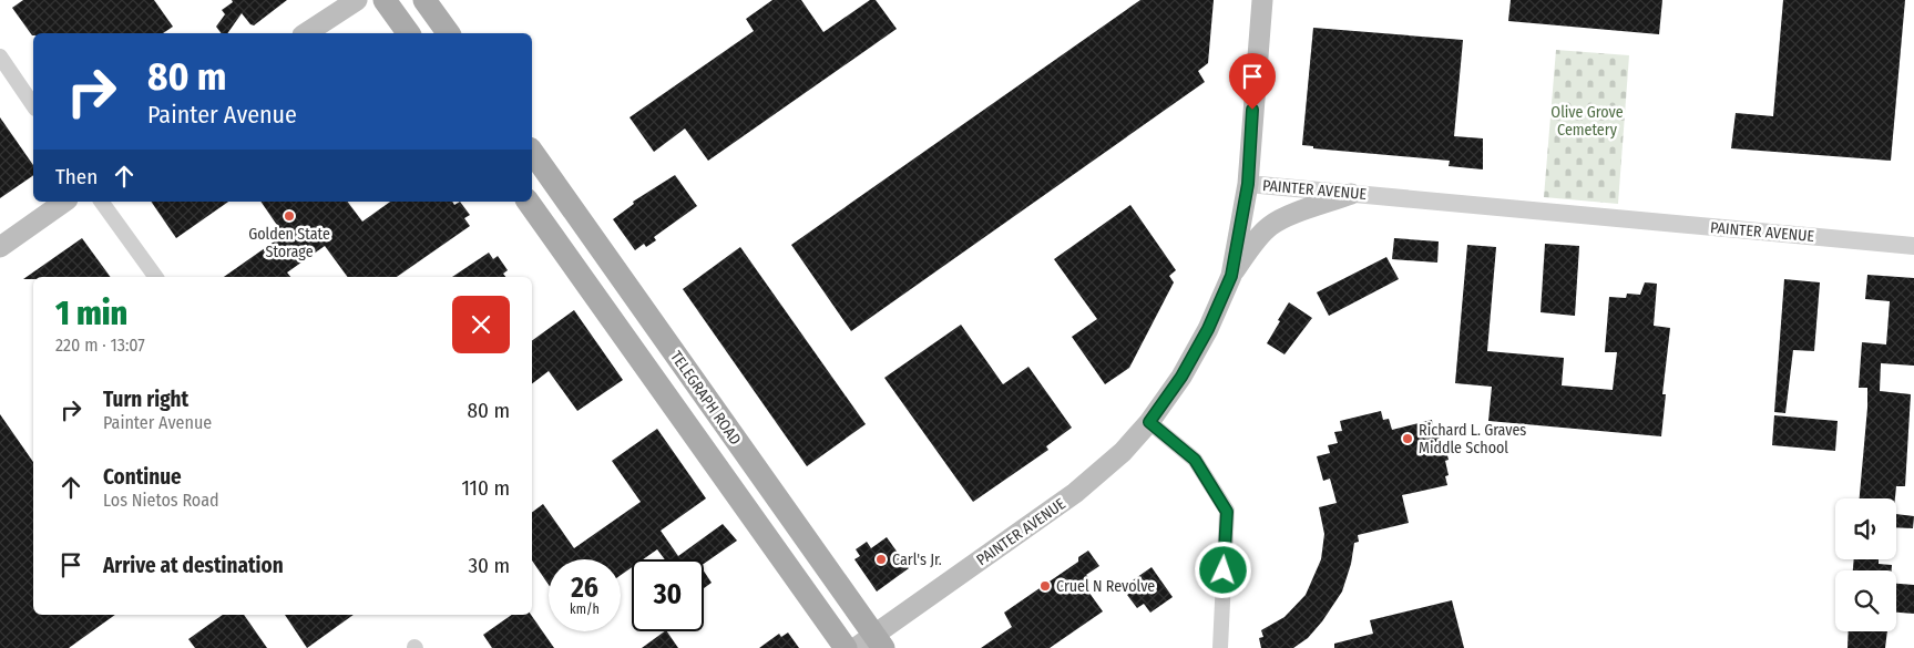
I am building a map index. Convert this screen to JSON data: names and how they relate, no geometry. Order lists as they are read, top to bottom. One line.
{"streets":{"main road":["PAINTER AVENUE","TELEGRAPH ROAD"]},"crossings":[["PAINTER AVENUE","TELEGRAPH ROAD"]],"parks":["Olive Grove Cemetery"],"places":["Golden State Storage","Richard L. Graves Middle School","Carl's Jr.","Cruel N Revolve"],"page":{"turn":["80 m","Painter Avenue"],"then":"Then","heading":["1 min","220 m · 13:07"],"list":[{"name":"Turn right","note":"Painter Avenue","value":"80 m"},{"name":"Continue","note":"Los Nietos Road","value":"110 m"},{"name":"Arrive at destination","value":"30 m"}],"speed":"26 km/h","limit":"30"}}
